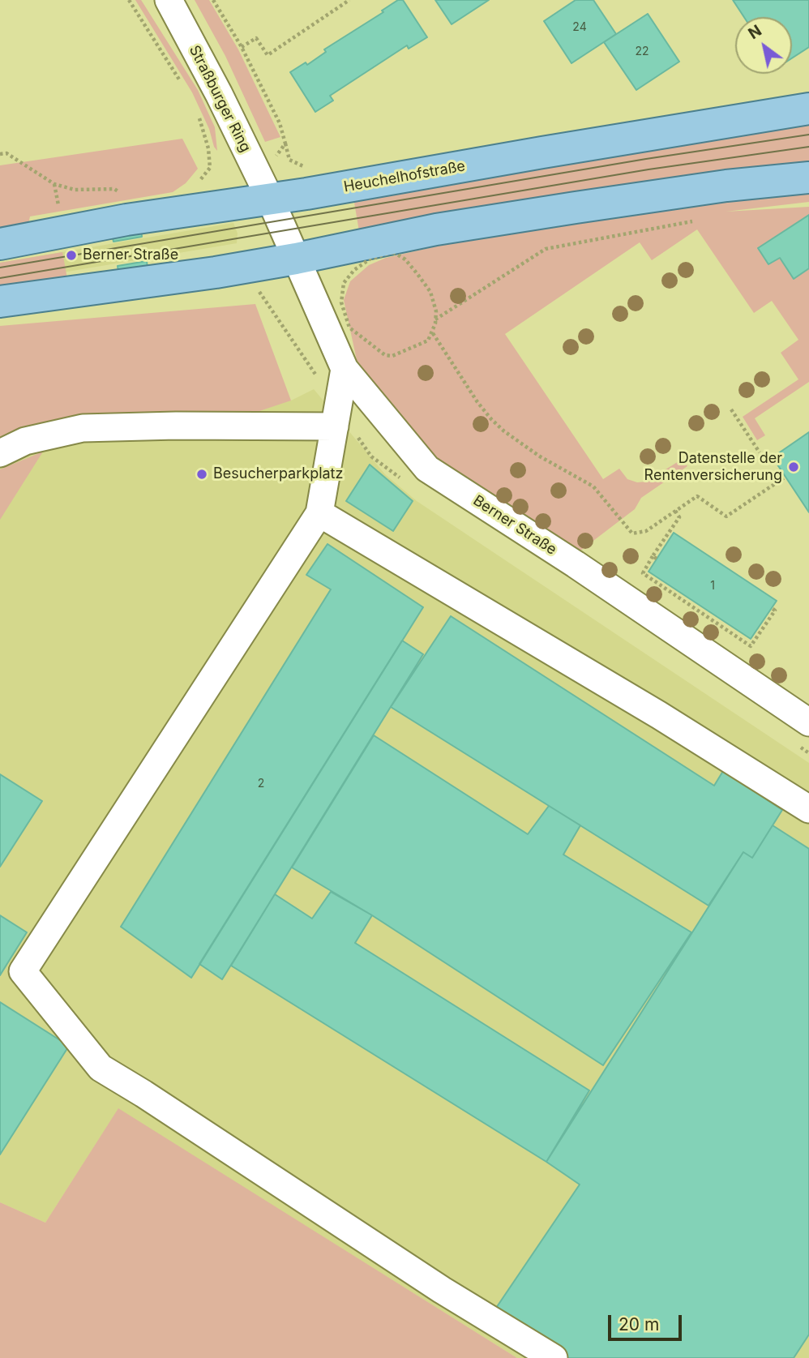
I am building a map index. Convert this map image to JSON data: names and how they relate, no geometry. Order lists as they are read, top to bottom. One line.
{"streets":{"main road":["Heuchelhofstraße"],"street":["Straßburger Ring","Berner Straße"]},"crossings":[["Straßburger Ring","Heuchelhofstraße"],["Straßburger Ring","Berner Straße"]],"places":["Berner Straße","Datenstelle der Rentenversicherung","Besucherparkplatz"],"house_numbers":["24","22","1","2"],"scale_bar":"20 m","north":"top left"}
